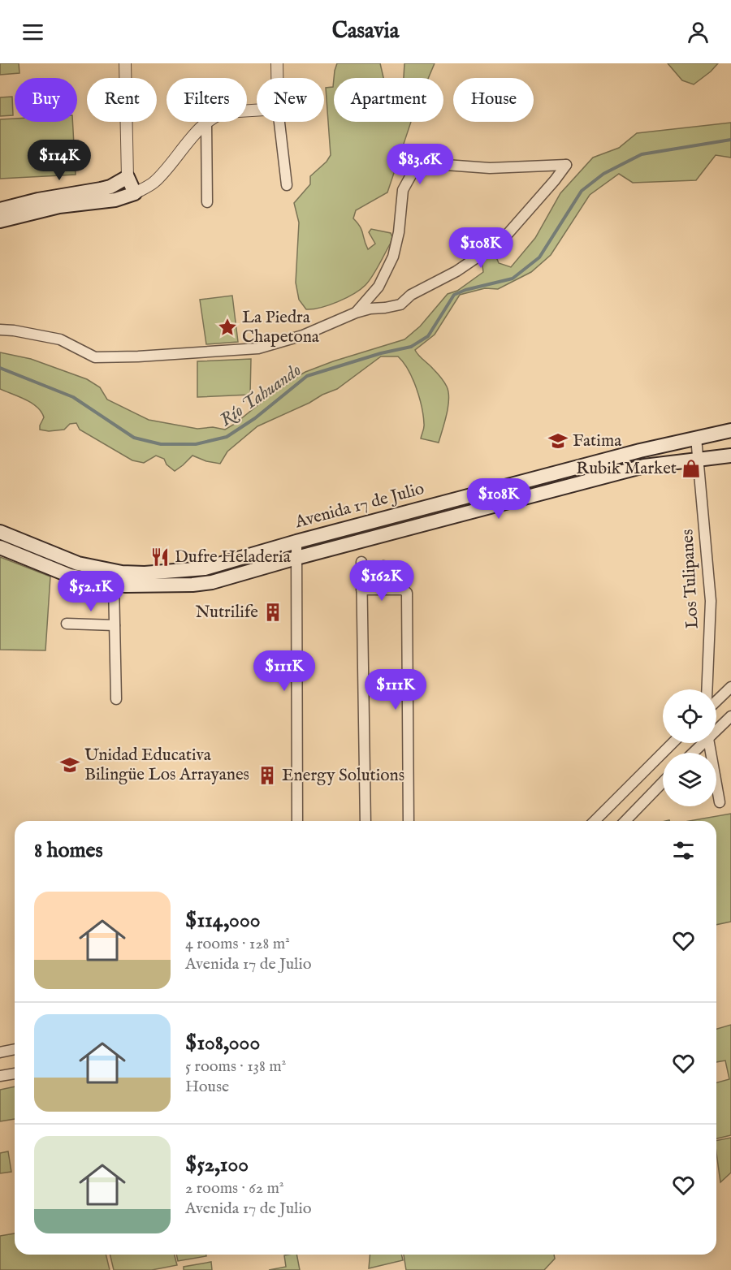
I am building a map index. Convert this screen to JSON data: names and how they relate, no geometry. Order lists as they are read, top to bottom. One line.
{"streets":{"main road":["Avenida 17 de Julio"],"street":["Los Tulipanes"]},"crossings":[["Avenida 17 de Julio","Los Tulipanes"]],"water":["Río Tahuando"],"places":{"place":["La Piedra Chapetona"],"school or university":["Fatima","Unidad Educativa Bilingüe Los Arrayanes"],"shop":["Rubik Market"],"restaurant":["Dufre Heladeria"],"building":["Nutrilife","Energy Solutions"]},"page":{"header":"Casavia","chip":["Buy","Rent","Filters","New","Apartment","House"],"price":["$114K","$83.6K","$108K","$108K","$162K","$52.1K","$111K","$111K"],"heading":"8 homes","list":[{"name":"$114,000","note":"4 rooms · 128 m² · Avenida 17 de Julio"},{"name":"$108,000","note":"5 rooms · 138 m² · House"},{"name":"$52,100","note":"2 rooms · 62 m² · Avenida 17 de Julio"}]}}
